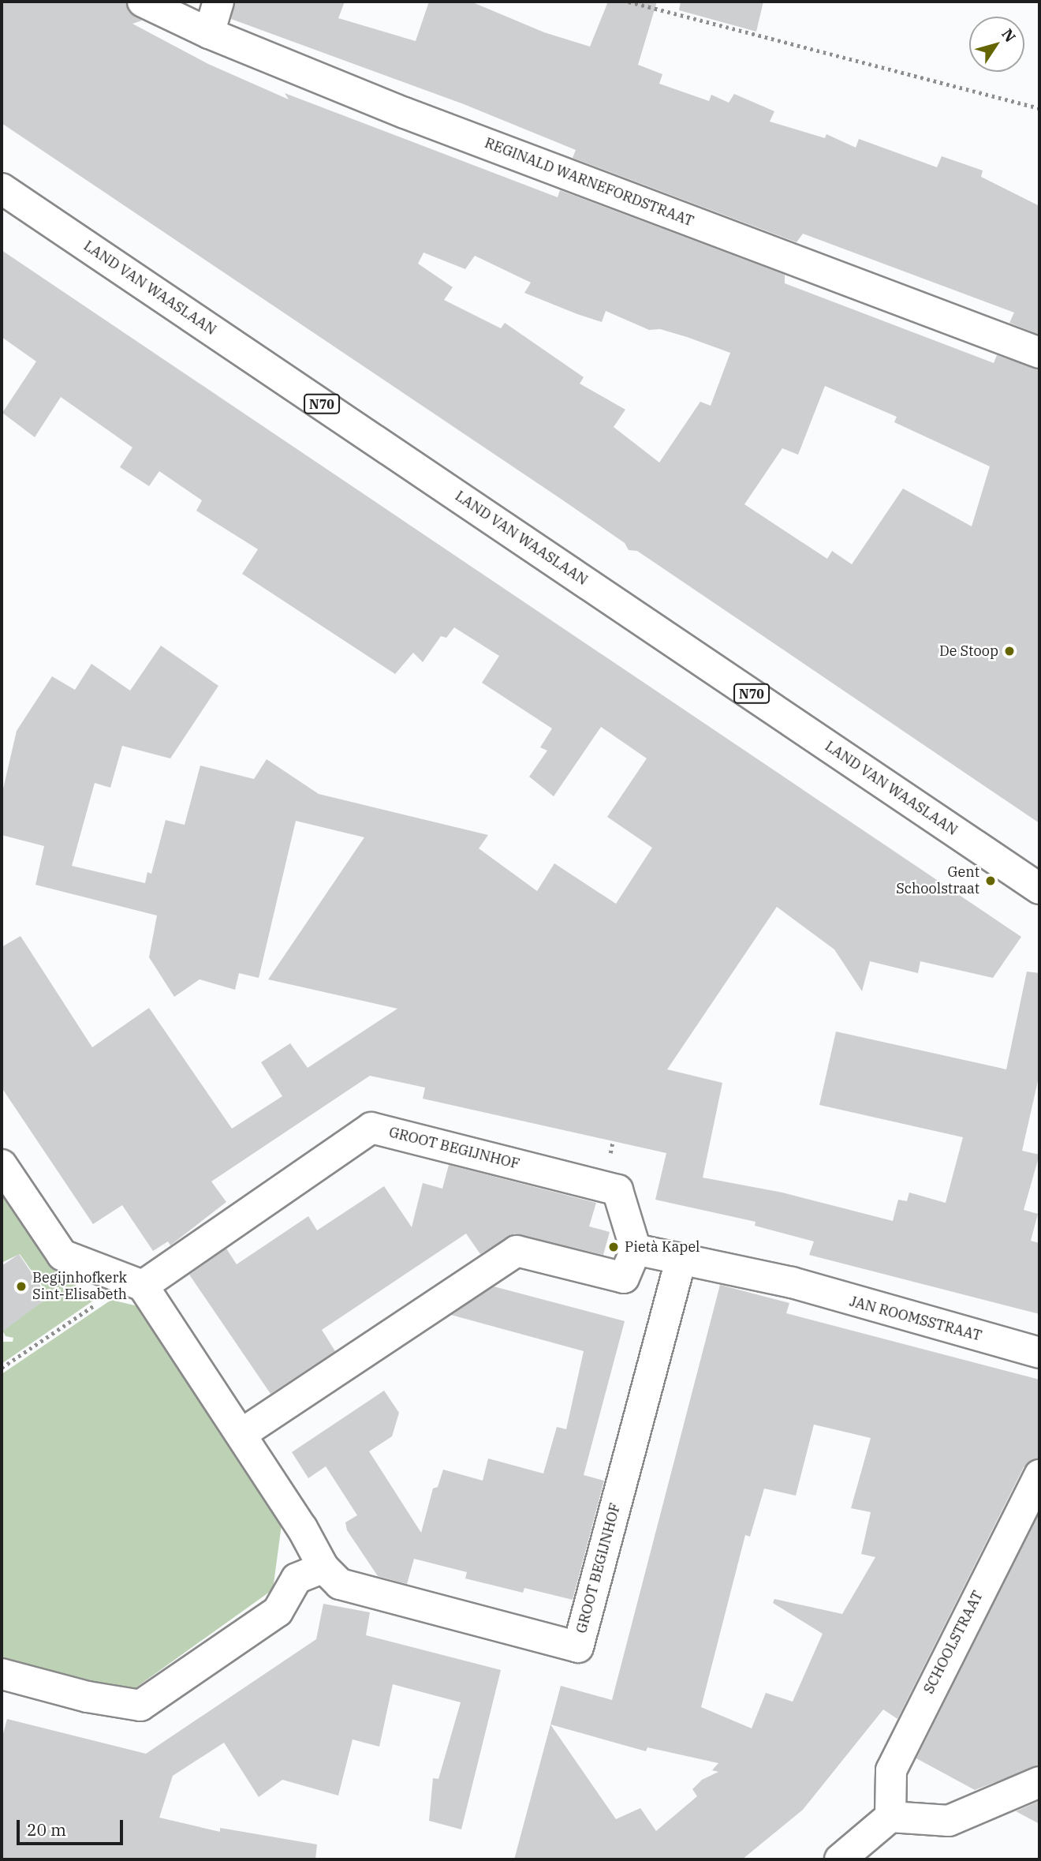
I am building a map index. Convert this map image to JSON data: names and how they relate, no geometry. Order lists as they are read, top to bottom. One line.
{"streets":{"street":["REGINALD WARNEFORDSTRAAT","LAND VAN WAASLAAN","N70","GROOT BEGIJNHOF","JAN ROOMSSTRAAT","SCHOOLSTRAAT"]},"crossings":[["GROOT BEGIJNHOF","JAN ROOMSSTRAAT"]],"places":["De Stoop","Gent Schoolstraat","Pietà Kapel","Begijnhofkerk Sint-Elisabeth"],"scale_bar":"20 m","north":"top right"}
